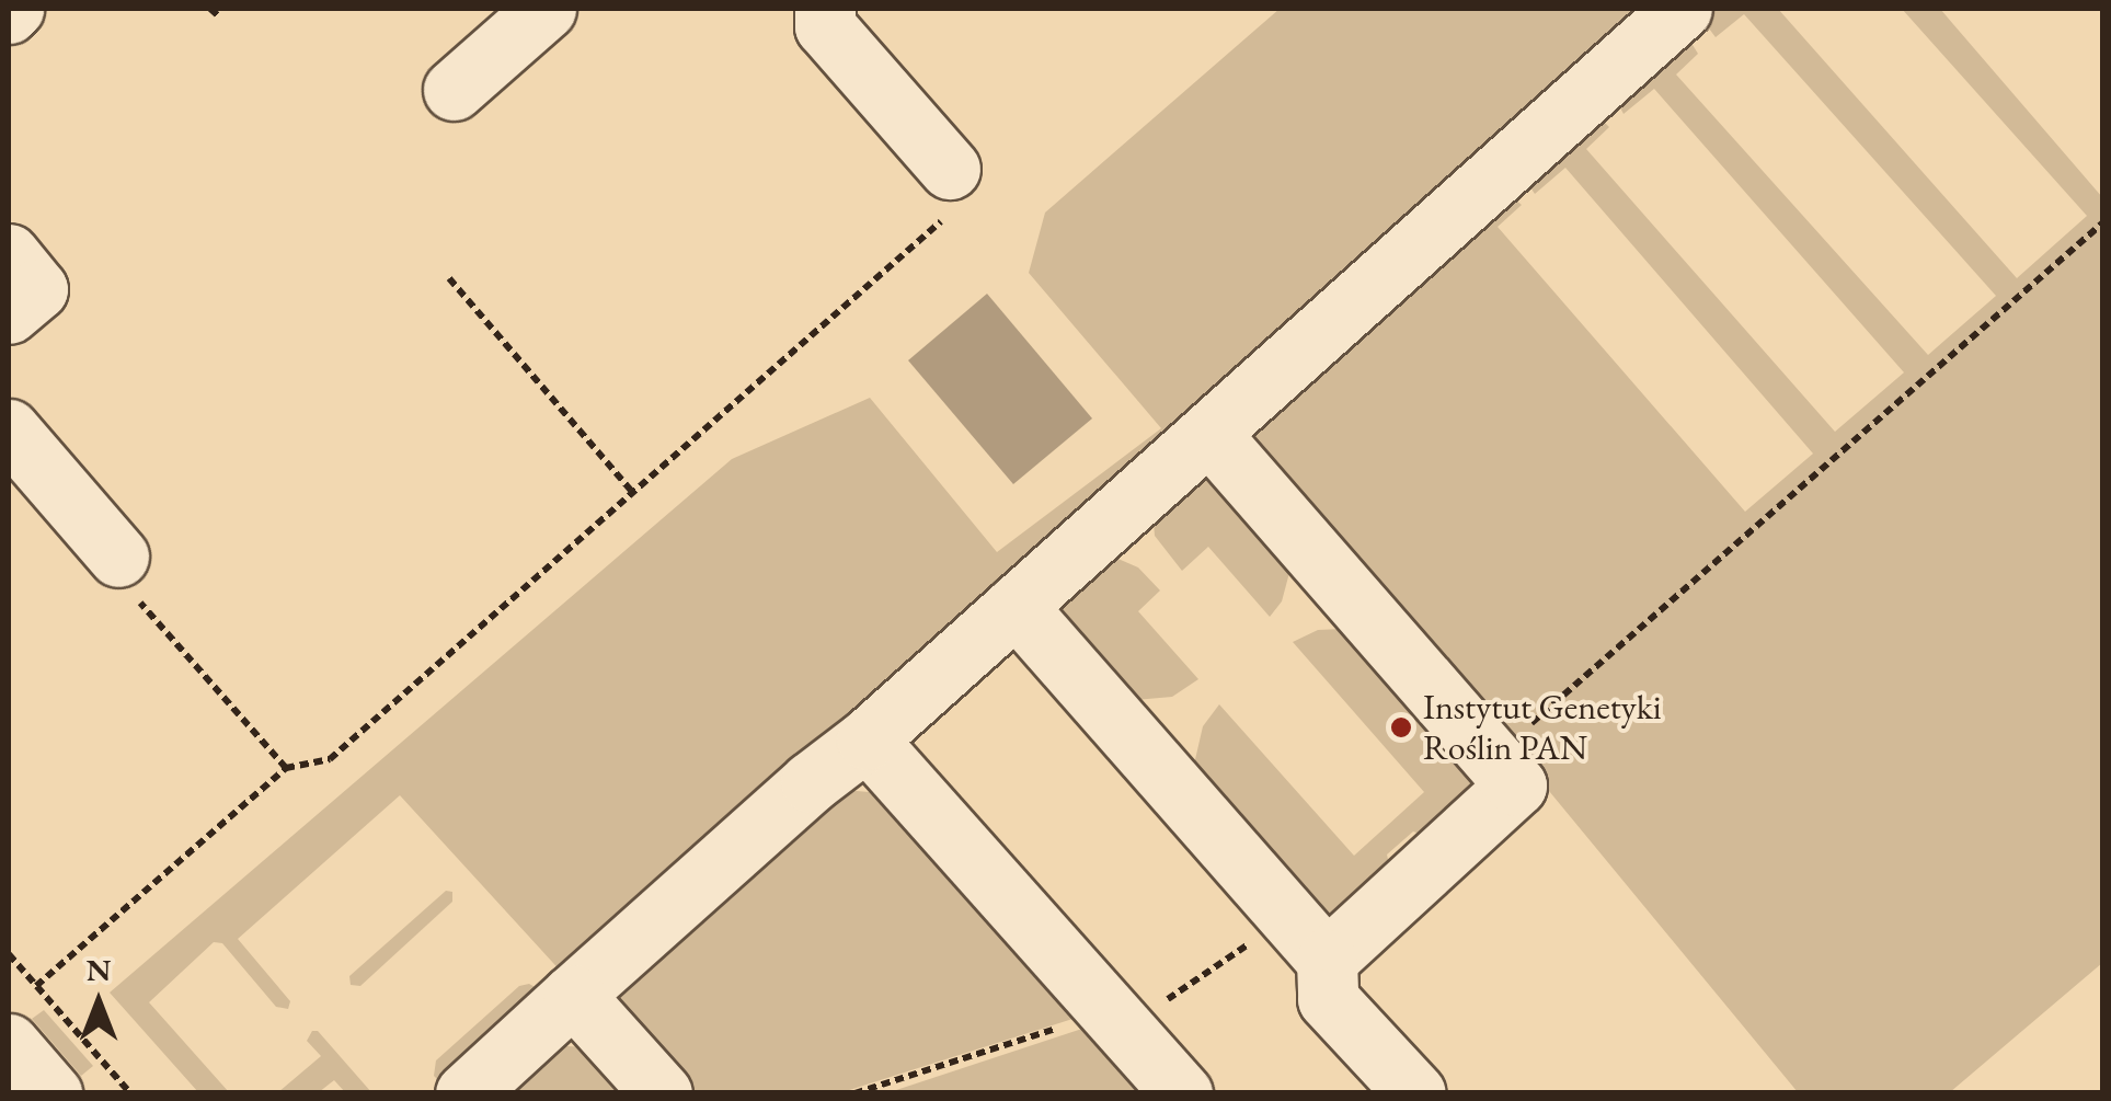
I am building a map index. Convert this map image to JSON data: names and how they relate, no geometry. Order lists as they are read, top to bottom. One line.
{"places":["Instytut Genetyki Roślin PAN"],"north":"top"}
